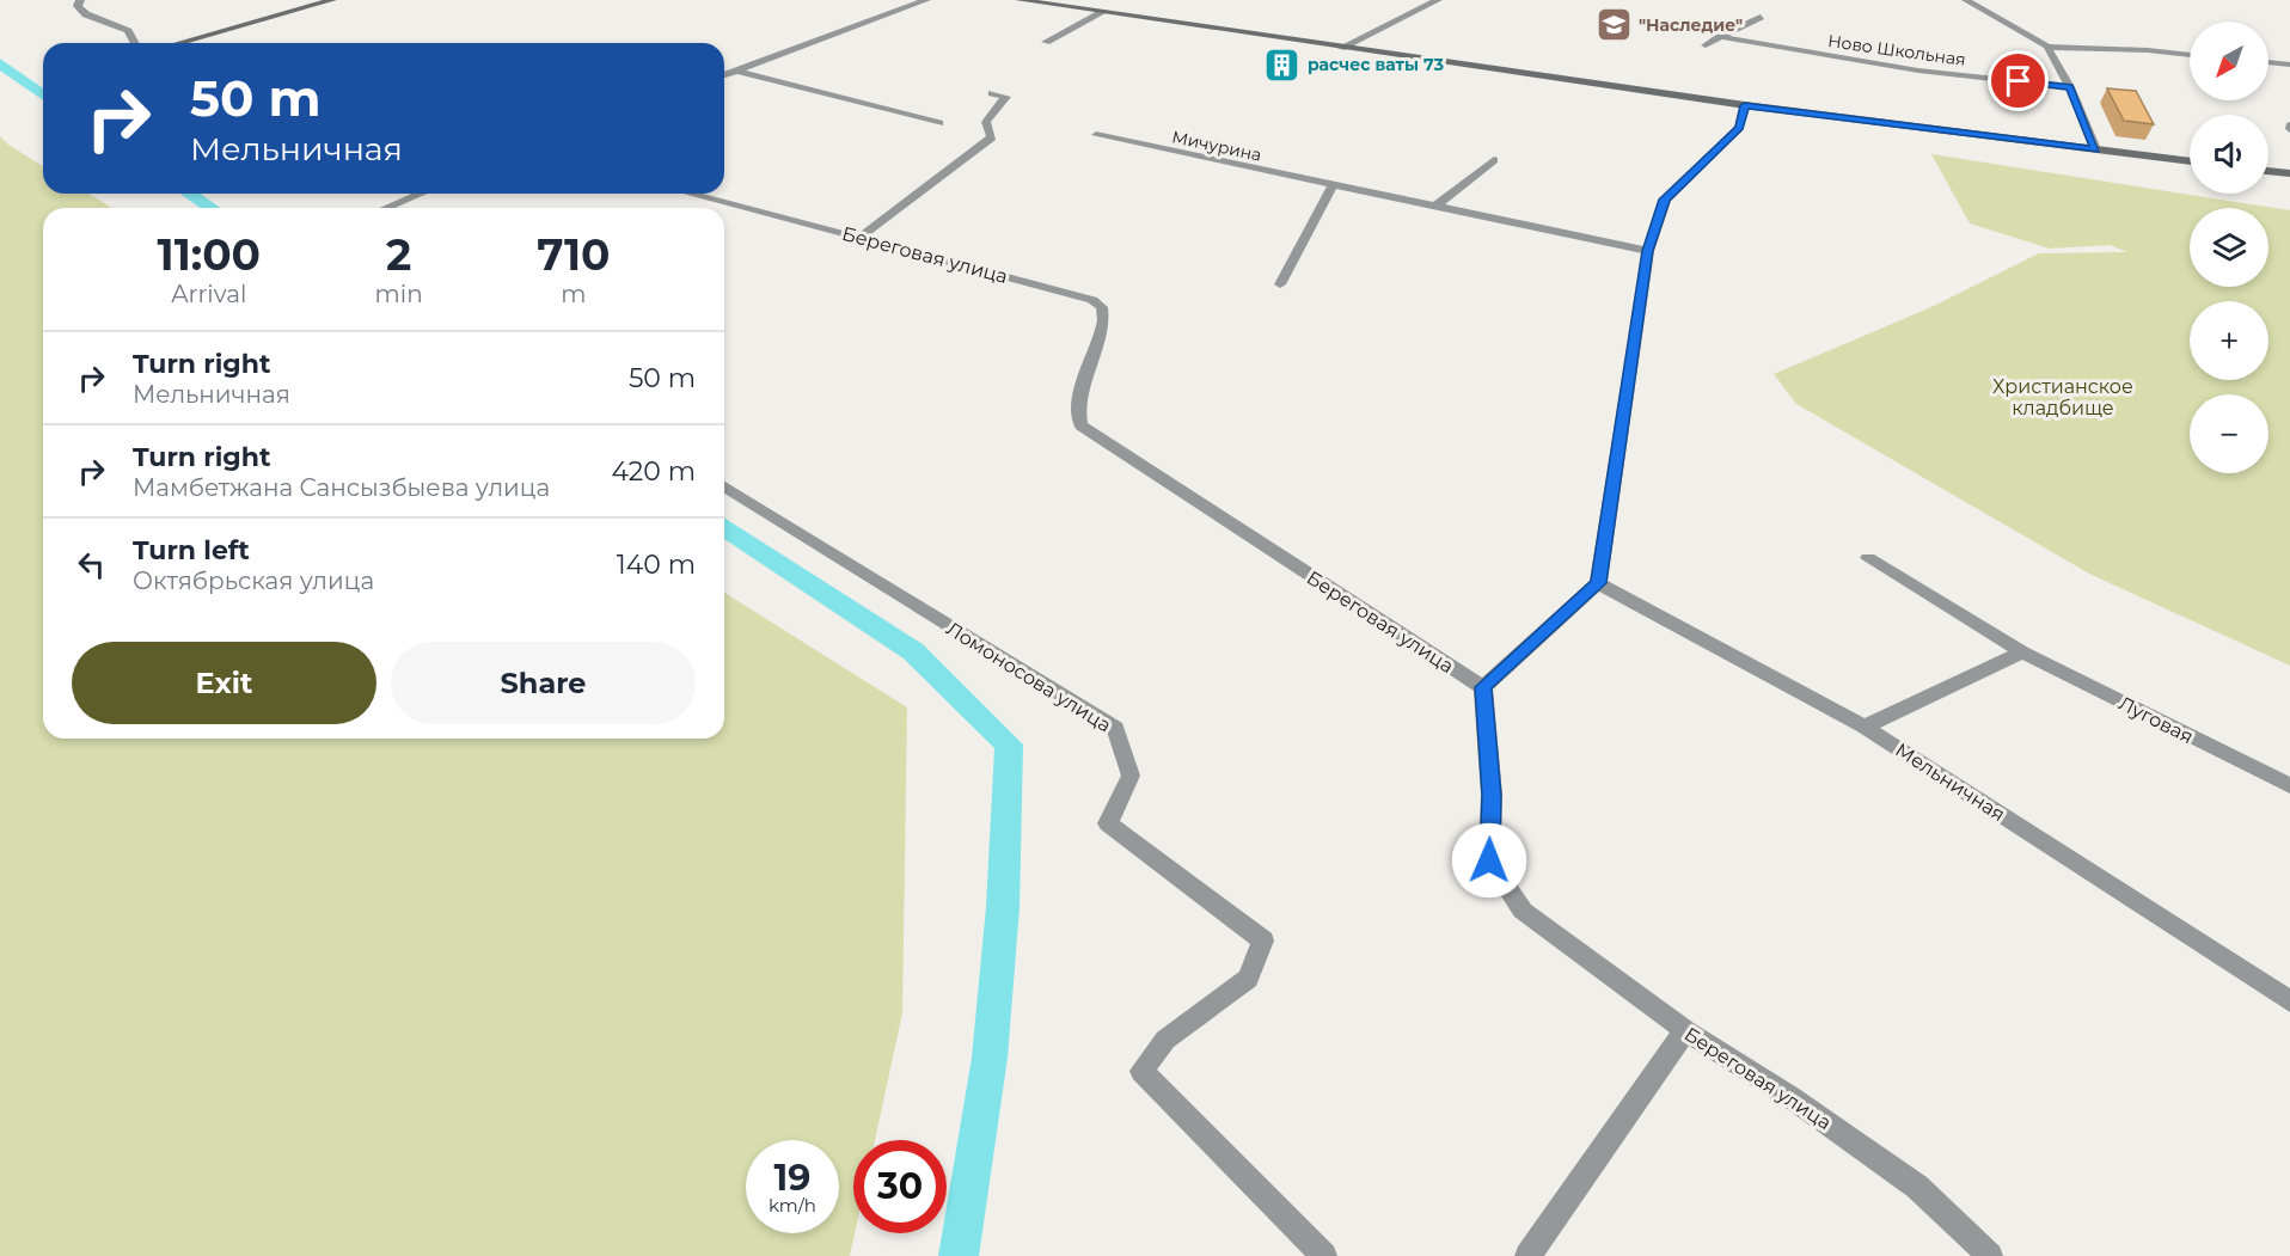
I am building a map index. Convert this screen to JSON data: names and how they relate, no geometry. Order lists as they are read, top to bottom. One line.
{"streets":{"street":["Ново Школьная","Мичурина","Береговая улица","Ломоносова улица","Луговая","Мельничная"]},"parks":["Христианское кладбище"],"places":{"school or university":["\"Наследие\""],"building":["расчес ваты 73"]},"north":"bottom left","page":{"map_buttons":["+","−"],"turn":["50 m","Мельничная"],"eta":["11:00","Arrival","2","min","710","m"],"list":[{"name":"Turn right","note":"Мельничная","value":"50 m"},{"name":"Turn right","note":"Мамбетжана Сансызбыева улица","value":"420 m"},{"name":"Turn left","note":"Октябрьская улица","value":"140 m"}],"buttons":["Exit","Share"],"speed":"19 km/h","limit":"30"}}
